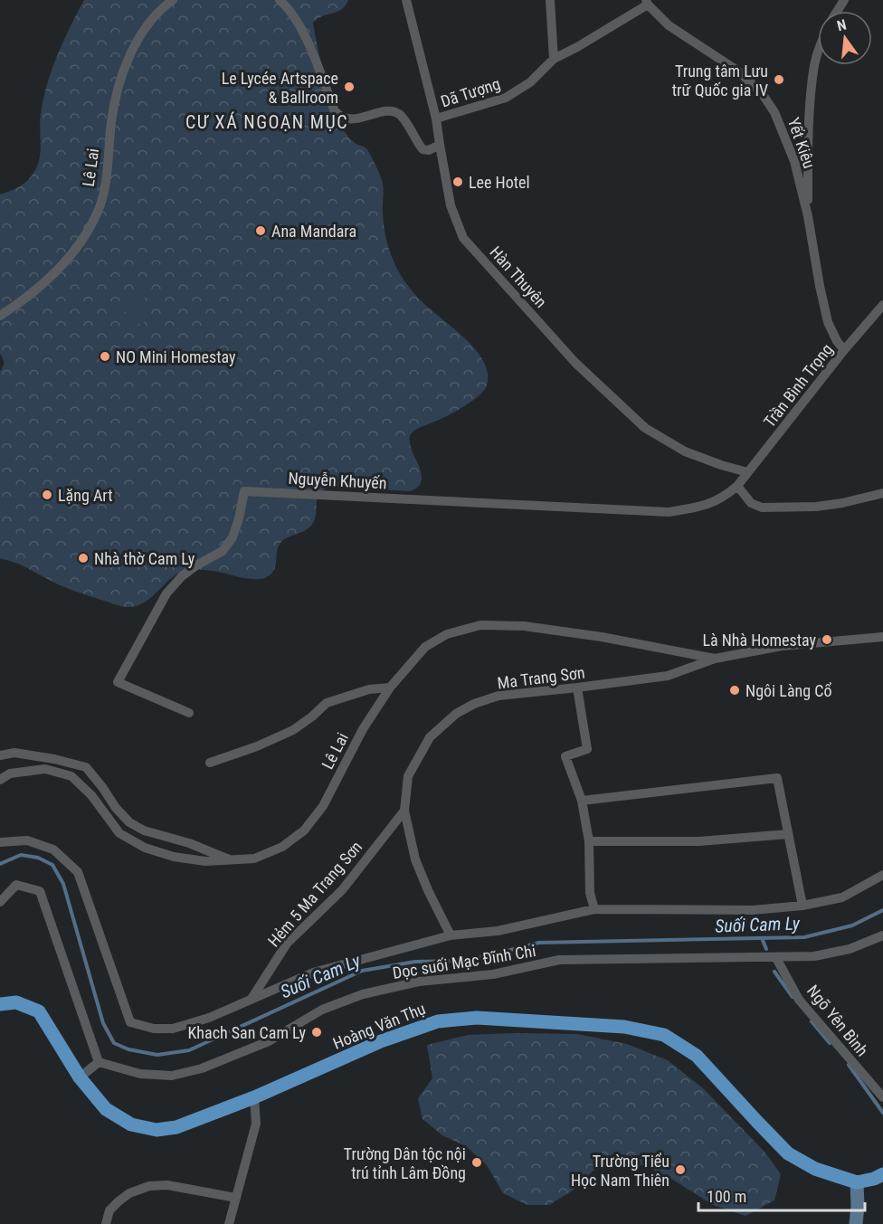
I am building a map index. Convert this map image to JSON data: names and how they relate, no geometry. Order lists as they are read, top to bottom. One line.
{"streets":{"main road":["Hoàng Văn Thụ"],"street":["Dã Tượng","Yết Kiêu","Lê Lai","Hàn Thuyên","Trần Bình Trọng","Nguyễn Khuyến","Ma Trang Sơn","Hẻm 5 Ma Trang Sơn","Dọc suối Mạc Đĩnh Chi","Ngõ Yên Bình"]},"crossings":[["Dã Tượng","Yết Kiêu"],["Dã Tượng","Hàn Thuyên"],["Yết Kiêu","Trần Bình Trọng"],["Lê Lai","Ma Trang Sơn"],["Hàn Thuyên","Trần Bình Trọng"],["Trần Bình Trọng","Nguyễn Khuyến"],["Ma Trang Sơn","Hẻm 5 Ma Trang Sơn"],["Dọc suối Mạc Đĩnh Chi","Ngõ Yên Bình"]],"districts":["CƯ XÁ NGOẠN MỤC"],"water":["Suối Cam Ly"],"places":["Trung tâm Lưu trữ Quốc gia IV","Le Lycée Artspace & Ballroom","Lee Hotel","Ana Mandara","NO Mini Homestay","Lặng Art","Nhà thờ Cam Ly","Là Nhà Homestay","Ngôi Làng Cổ","Khach San Cam Ly","Trường Dân tộc nội trú tỉnh Lâm Đồng","Trường Tiểu Học Nam Thiên"],"scale_bar":"100 m","north":"top"}
